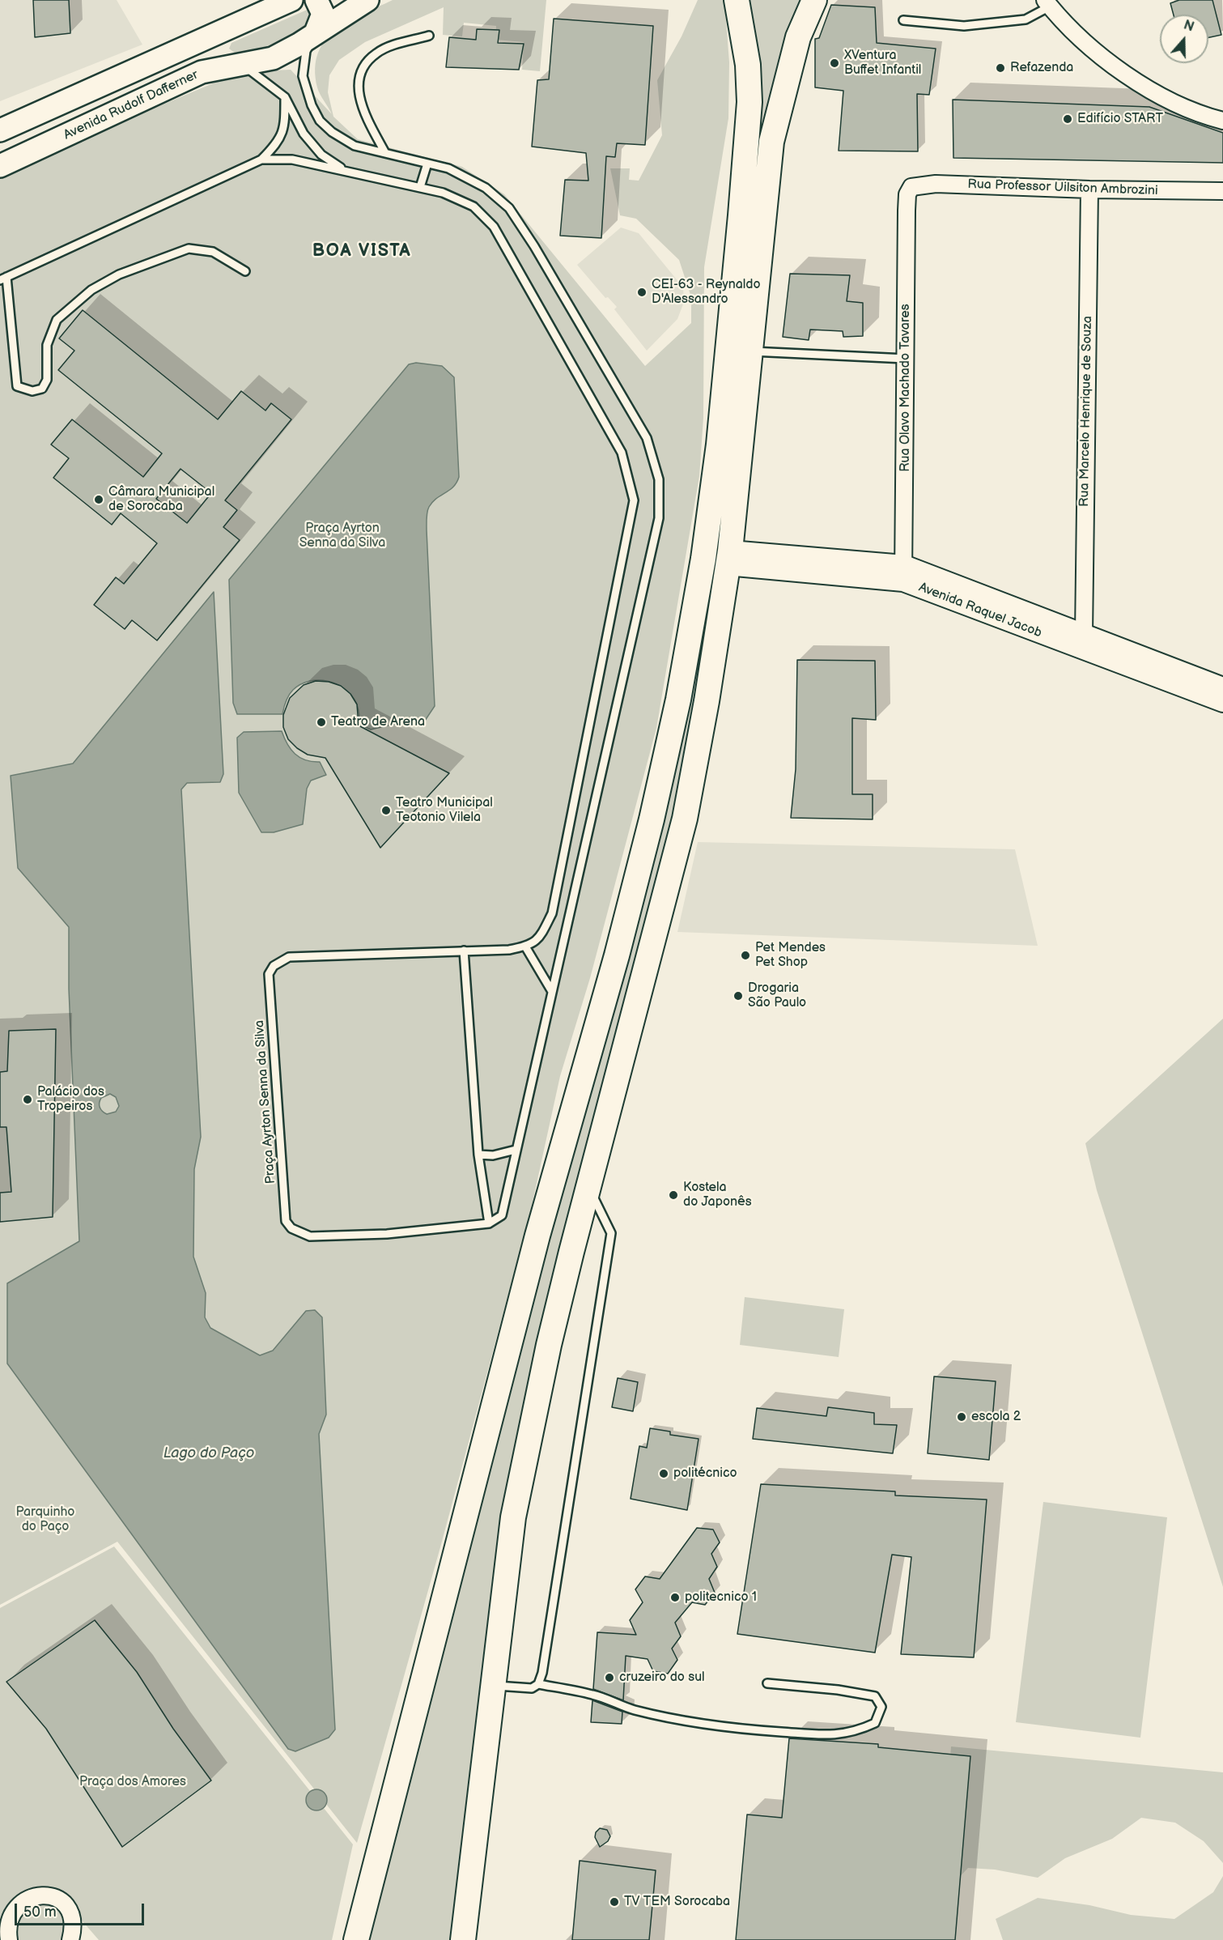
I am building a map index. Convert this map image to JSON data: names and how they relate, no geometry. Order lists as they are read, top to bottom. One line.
{"streets":{"main road":["Avenida Rudolf Dafferner"],"street":["Rua Professor Uilsiton Ambrozini","Rua Olavo Machado Tavares","Rua Marcelo Henrique de Souza","Avenida Raquel Jacob"],"lane":["Praça Ayrton Senna da Silva"]},"crossings":[["Rua Professor Uilsiton Ambrozini","Rua Olavo Machado Tavares"],["Rua Professor Uilsiton Ambrozini","Rua Marcelo Henrique de Souza"],["Rua Olavo Machado Tavares","Avenida Raquel Jacob"],["Rua Marcelo Henrique de Souza","Avenida Raquel Jacob"]],"districts":["BOA VISTA"],"water":["Lago do Paço"],"parks":["Praça Ayrton Senna da Silva","Parquinho do Paço","Praça dos Amores"],"places":["XVentura Buffet Infantil","Refazenda","Edifício START","CEI-63 - Reynaldo D'Alessandro","Câmara Municipal de Sorocaba","Teatro de Arena","Teatro Municipal Teotonio Vilela","Pet Mendes Pet Shop","Drogaria São Paulo","Palácio dos Tropeiros","Kostela do Japonês","escola 2","politécnico","politecnico 1","cruzeiro do sul","TV TEM Sorocaba"],"scale_bar":"50 m","north":"top"}
